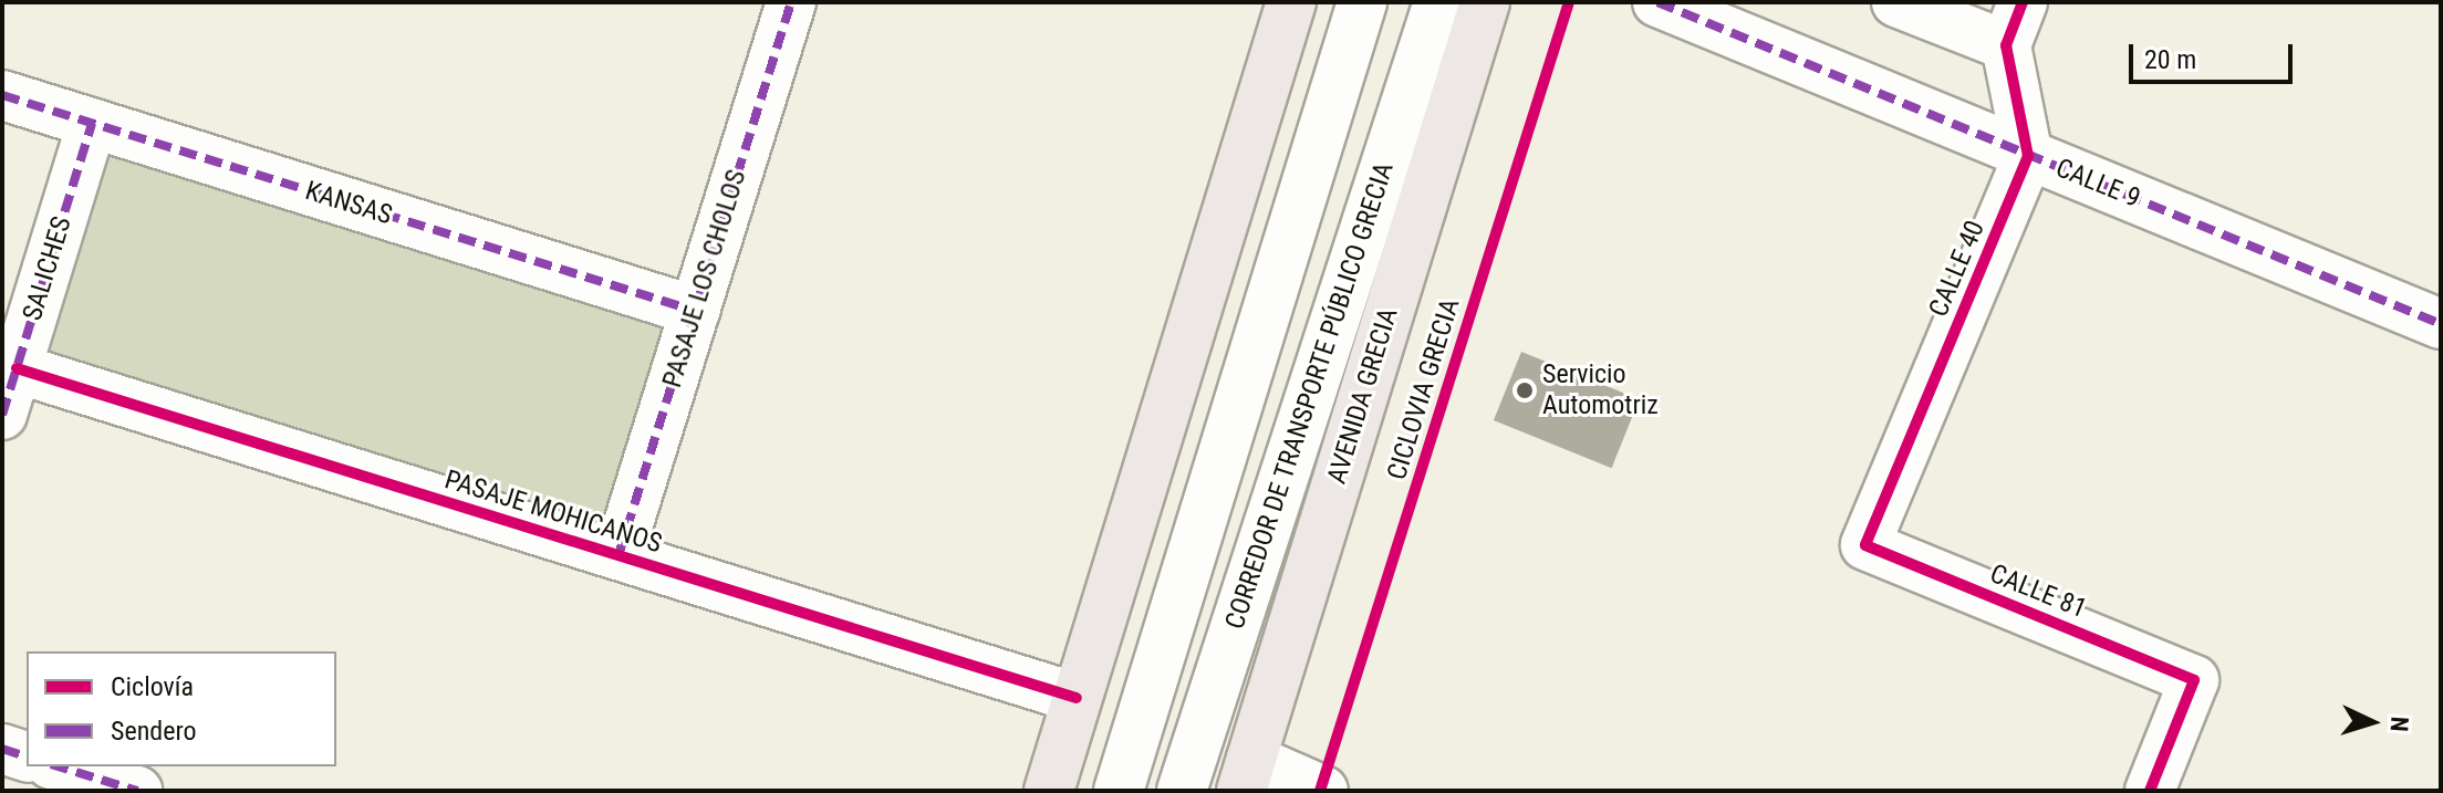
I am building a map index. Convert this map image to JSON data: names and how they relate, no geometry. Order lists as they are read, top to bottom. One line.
{"streets":{"main road":["AVENIDA GRECIA"],"street":["CALLE 9","KANSAS","SALICHES","CALLE 40","PASAJE LOS CHOLOS","CORREDOR DE TRANSPORTE PÚBLICO GRECIA","PASAJE MOHICANOS","CALLE 81"],"cycle path":["CICLOVIA GRECIA"]},"crossings":[["CALLE 9","CALLE 40"],["KANSAS","SALICHES"],["KANSAS","PASAJE LOS CHOLOS"],["SALICHES","PASAJE MOHICANOS"],["CALLE 40","CALLE 81"],["PASAJE LOS CHOLOS","PASAJE MOHICANOS"]],"places":["Servicio Automotriz"],"legend":["Ciclovía","Sendero"],"scale_bar":"20 m","north":"right"}
